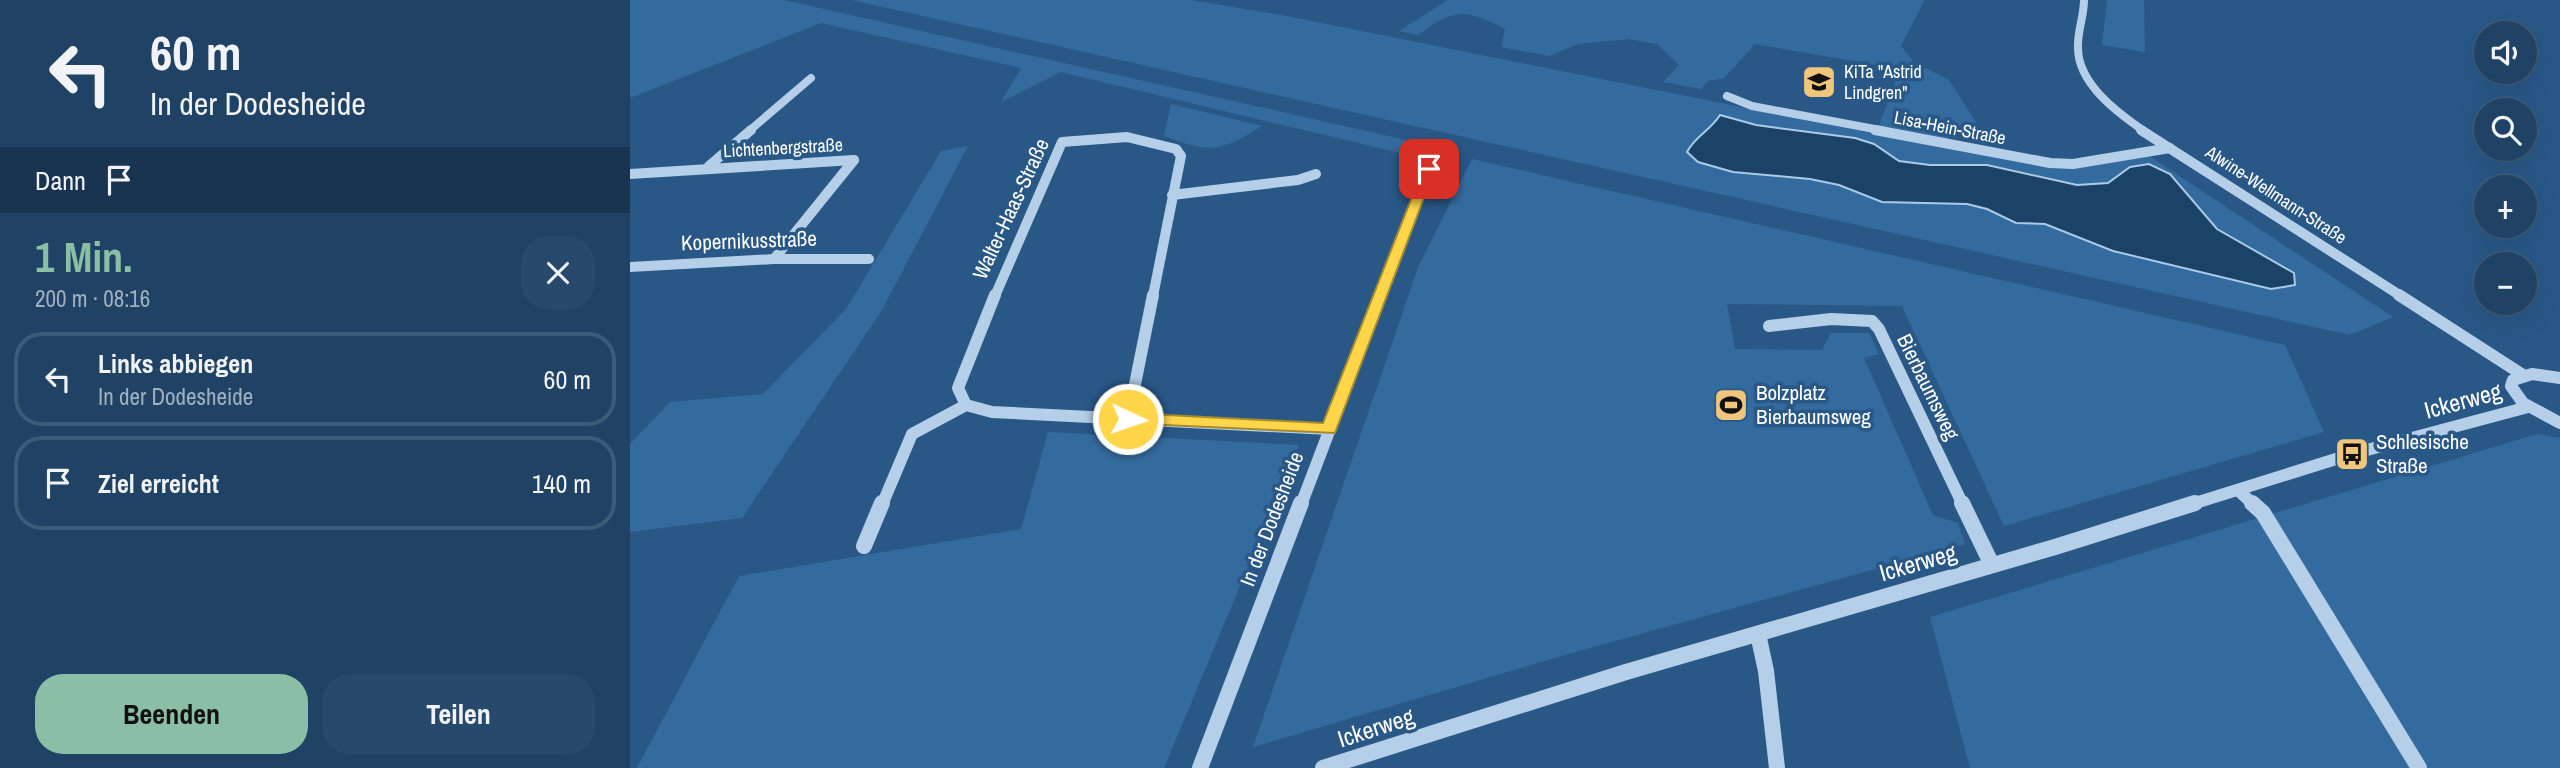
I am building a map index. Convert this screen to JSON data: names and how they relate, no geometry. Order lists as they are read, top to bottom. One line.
{"streets":{"street":["Lisa-Hein-Straße","Lichtenbergstraße","Alwine-Wellmann-Straße","Walter-Haas-Straße","Kopernikusstraße","Bierbaumsweg","Ickerweg","In der Dodesheide"]},"crossings":[["Lisa-Hein-Straße","Alwine-Wellmann-Straße"],["Lichtenbergstraße","Kopernikusstraße"],["Bierbaumsweg","Ickerweg"]],"places":{"school or university":["KiTa \"Astrid Lindgren\""],"sports":["Bolzplatz Bierbaumsweg"],"bus stop":["Schlesische Straße"]},"page":{"turn":["60 m","In der Dodesheide"],"map_buttons":["+","−"],"then":"Dann","heading":["1 Min.","200 m · 08:16"],"list":[{"name":"Links abbiegen","note":"In der Dodesheide","value":"60 m"},{"name":"Ziel erreicht","value":"140 m"}],"buttons":["Beenden","Teilen"]}}
